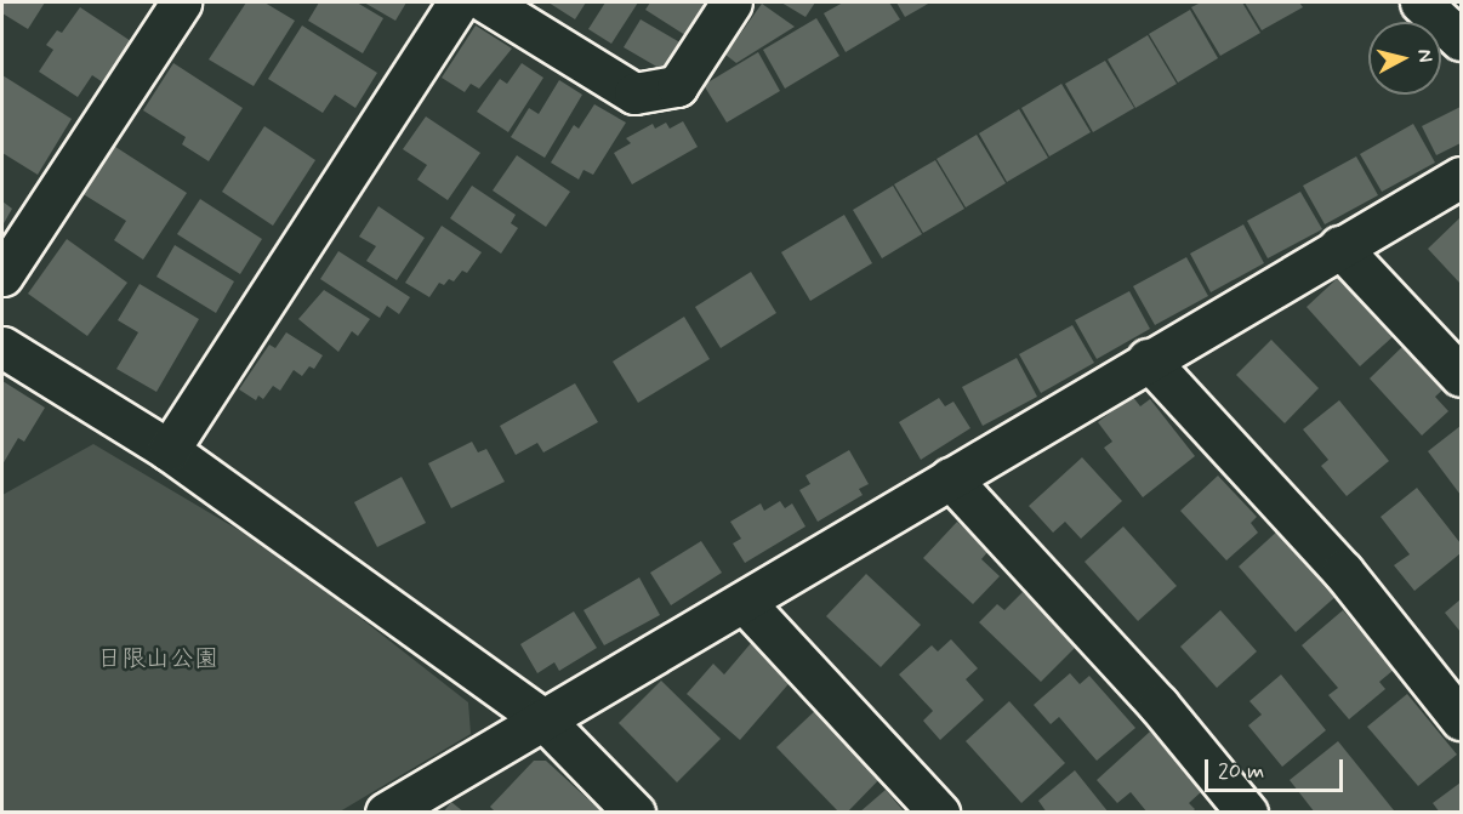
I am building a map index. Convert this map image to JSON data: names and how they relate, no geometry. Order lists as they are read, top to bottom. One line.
{"parks":["日限山公園"],"scale_bar":"20 m","north":"right"}
